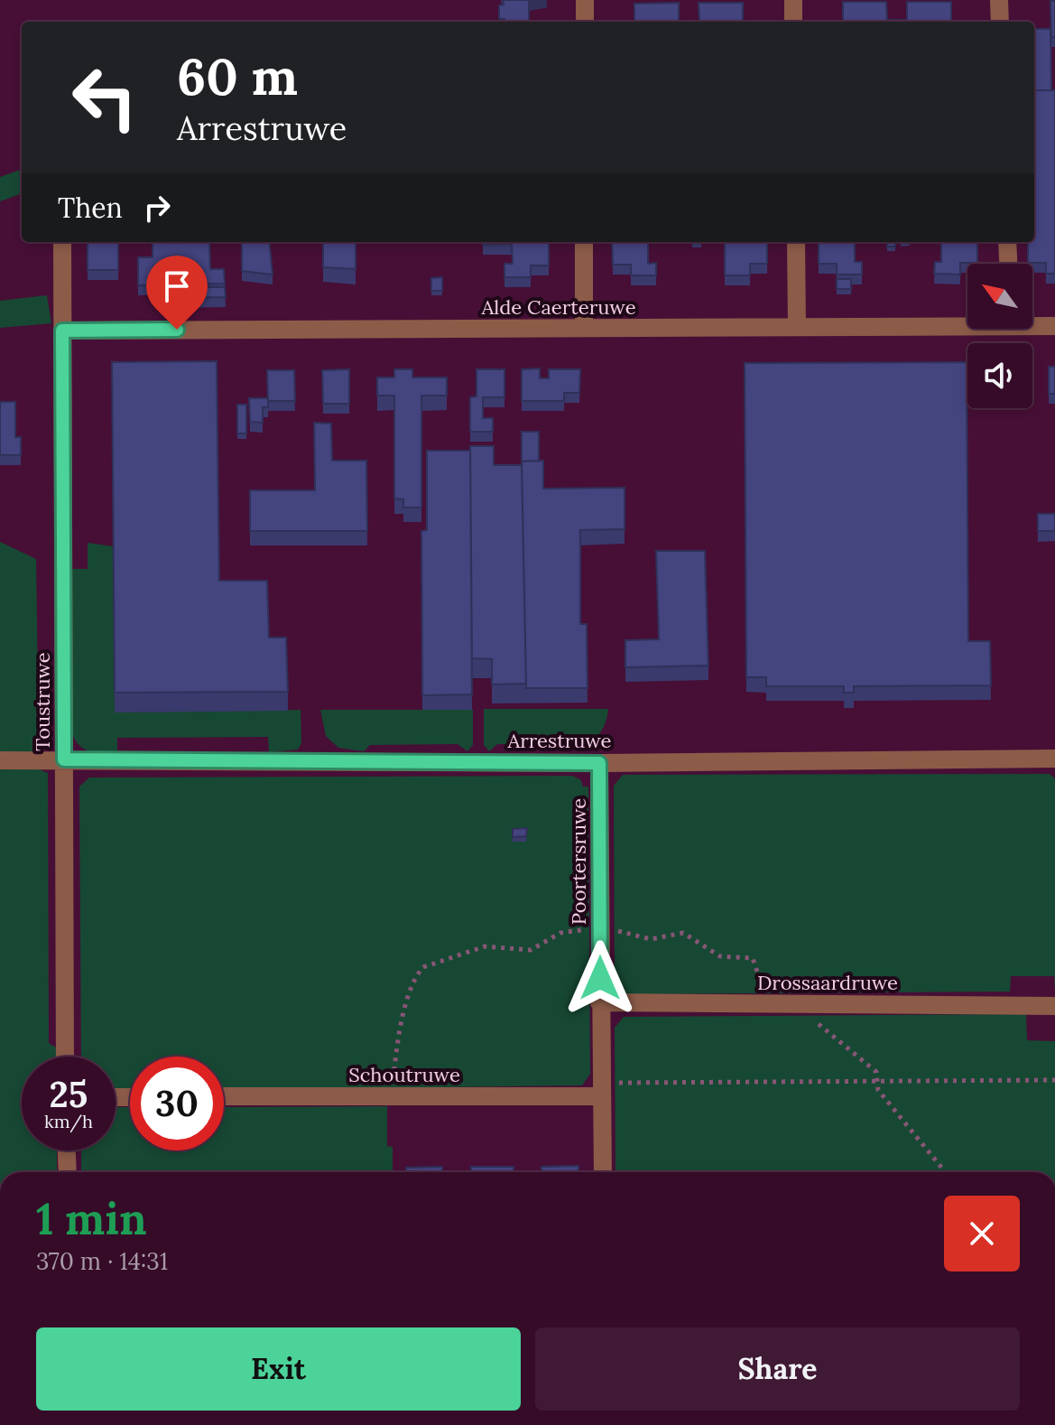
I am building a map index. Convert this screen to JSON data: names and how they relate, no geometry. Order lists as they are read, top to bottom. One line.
{"streets":{"street":["Alde Caerteruwe","Toustruwe","Arrestruwe","Poortersruwe","Drossaardruwe","Schoutruwe"]},"crossings":[["Alde Caerteruwe","Toustruwe"],["Toustruwe","Arrestruwe"],["Arrestruwe","Poortersruwe"],["Poortersruwe","Drossaardruwe"],["Poortersruwe","Schoutruwe"]],"north":"top left","page":{"turn":["60 m","Arrestruwe"],"then":"Then","speed":"25 km/h","limit":"30","heading":["1 min","370 m · 14:31"],"buttons":["Exit","Share"]}}
